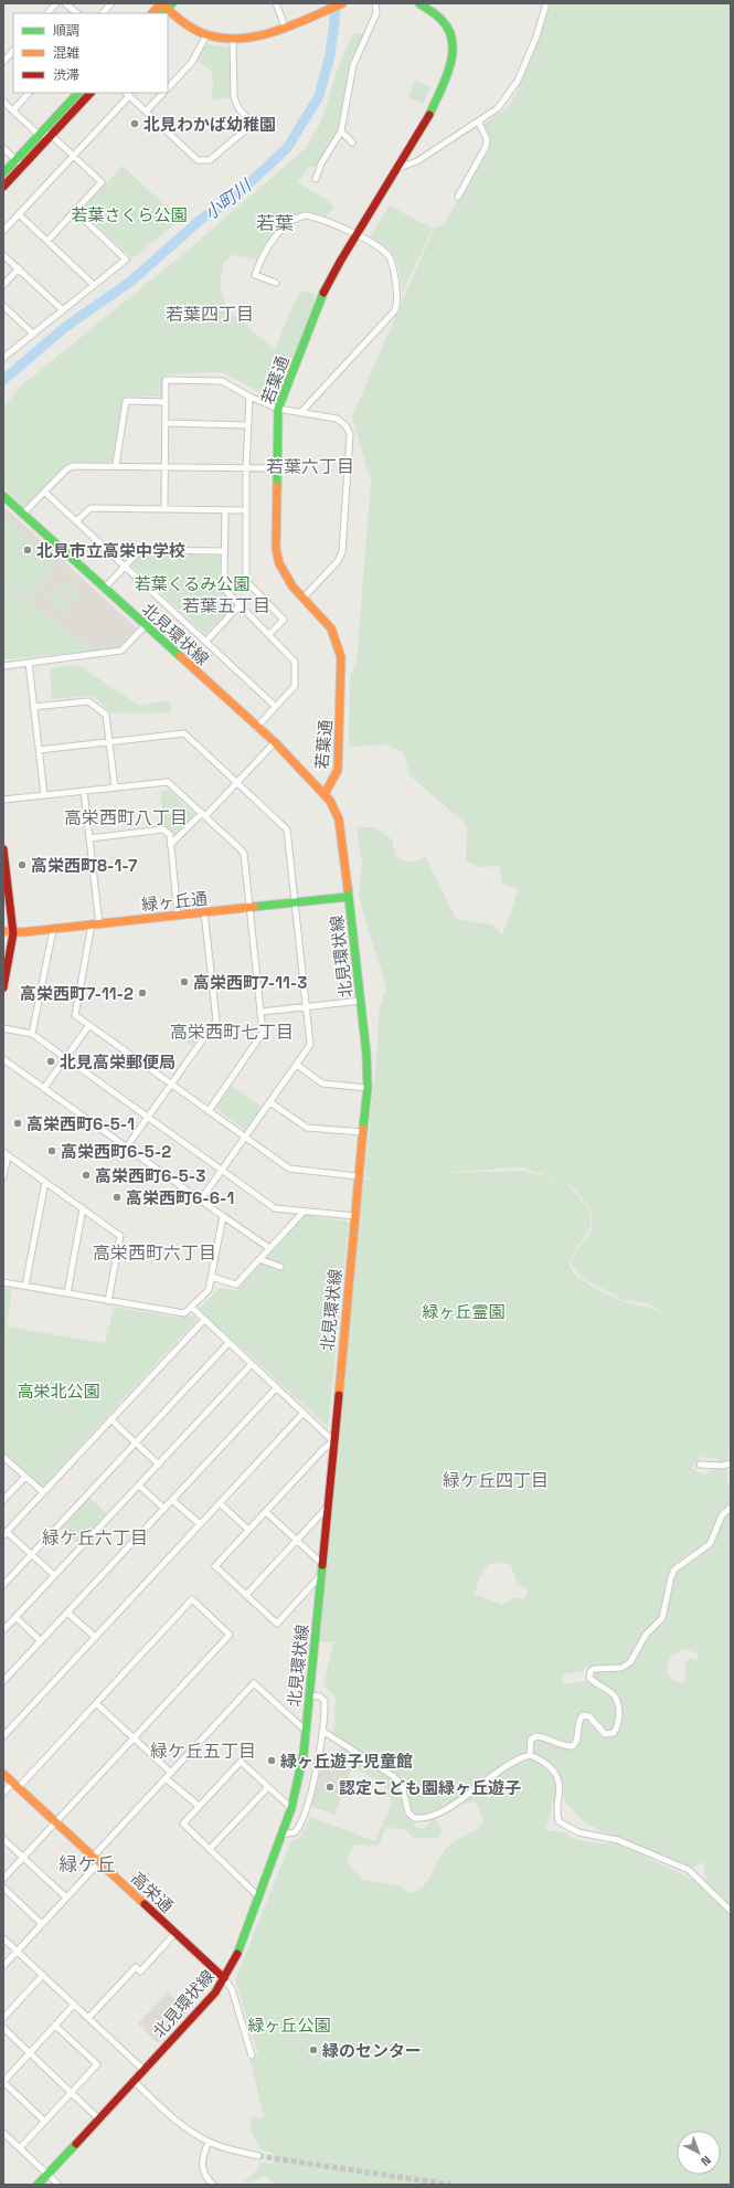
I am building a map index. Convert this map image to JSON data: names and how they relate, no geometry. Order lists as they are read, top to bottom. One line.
{"streets":{"main road":["若葉通","北見環状線","緑ヶ丘通","高栄通"]},"crossings":[["若葉通","北見環状線"],["北見環状線","緑ヶ丘通"],["北見環状線","高栄通"]],"districts":["若葉","若葉四丁目","若葉六丁目","若葉五丁目","高栄西町八丁目","高栄西町七丁目","高栄西町六丁目","緑ケ丘四丁目","緑ケ丘六丁目","緑ケ丘五丁目","緑ケ丘"],"water":["小町川"],"parks":["若葉さくら公園","若葉くるみ公園","緑ヶ丘霊園","高栄北公園","緑ヶ丘公園"],"places":["北見わかば幼稚園","北見市立高栄中学校","高栄西町8-1-7","高栄西町7-11-3","高栄西町7-11-2","北見高栄郵便局","高栄西町6-5-1","高栄西町6-5-2","高栄西町6-5-3","高栄西町6-6-1","緑ヶ丘遊子児童館","認定こども園緑ヶ丘遊子","緑のセンター"],"legend":["順調","混雑","渋滞"],"north":"bottom right"}
